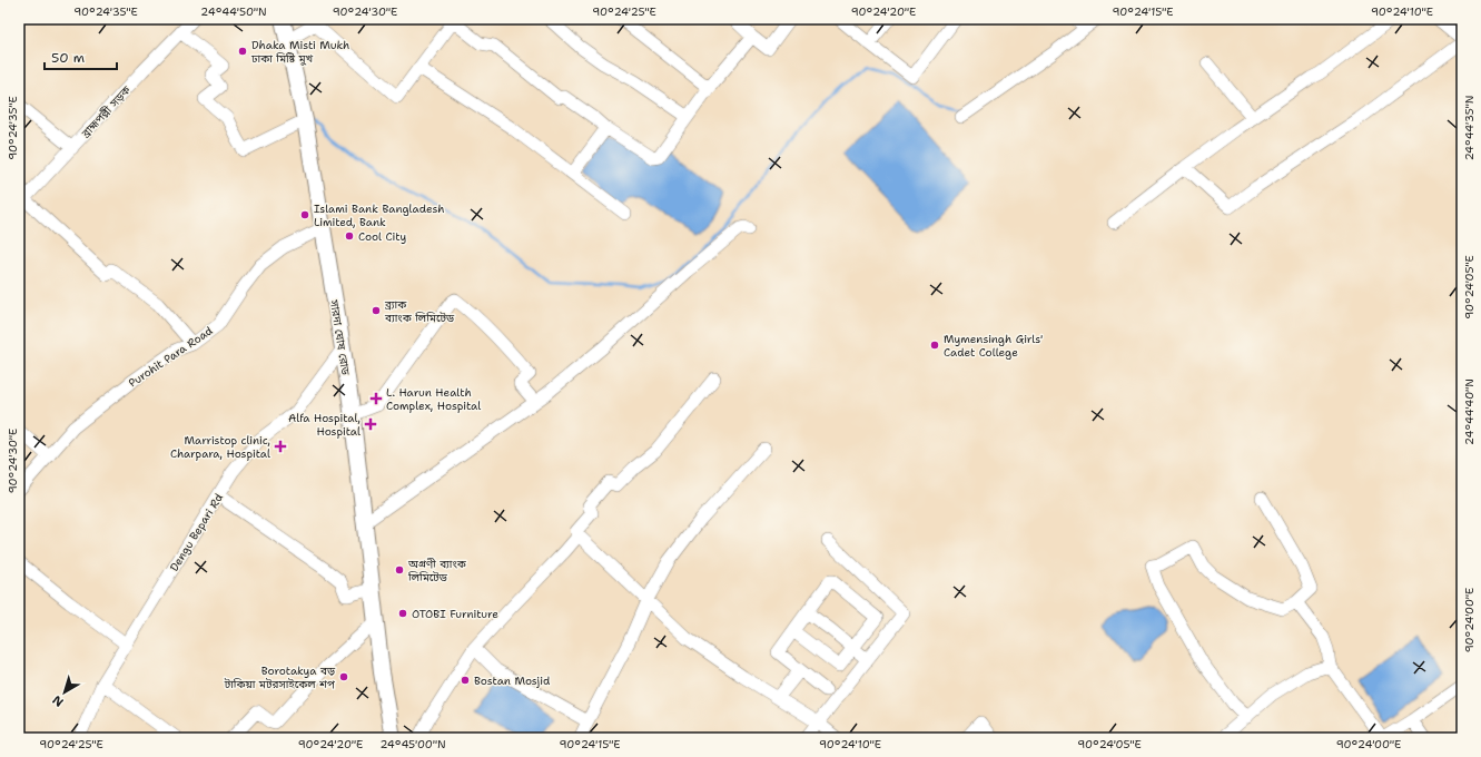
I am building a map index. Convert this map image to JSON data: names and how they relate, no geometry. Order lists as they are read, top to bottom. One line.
{"streets":{"main road":["সারদা ঘোষ রোড"],"street":["ব্রাহ্মপল্লী সড়ক","Purohit Para Road","Dengu Bepari Rd"]},"crossings":[["সারদা ঘোষ রোড","Purohit Para Road"],["সারদা ঘোষ রোড","Dengu Bepari Rd"]],"places":{"other":["Dhaka Misti Mukh ঢাকা মিষ্টি মুখ","Islami Bank Bangladesh Limited, Bank","Cool City","ব্র্যাক ব্যাংক লিমিটেড","Mymensingh Girls' Cadet College","অগ্রণী ব্যাংক লিমিটেড","OTOBI Furniture","Borotakya বড় টাকিয়া মটরসাইকেল শপ","Bostan Mosjid"],"health":["L. Harun Health Complex, Hospital","Alfa Hospital, Hospital","Marristop clinic, Charpara, Hospital"]},"scale_bar":"50 m","north":"bottom left","coordinates":["90°24'35\"E","24°44'50\"N","90°24'30\"E","90°24'25\"E","90°24'20\"E","90°24'15\"E","90°24'10\"E","24°44'35\"N","90°24'05\"E","24°44'40\"N","90°24'00\"E","24°45'00\"N"]}
